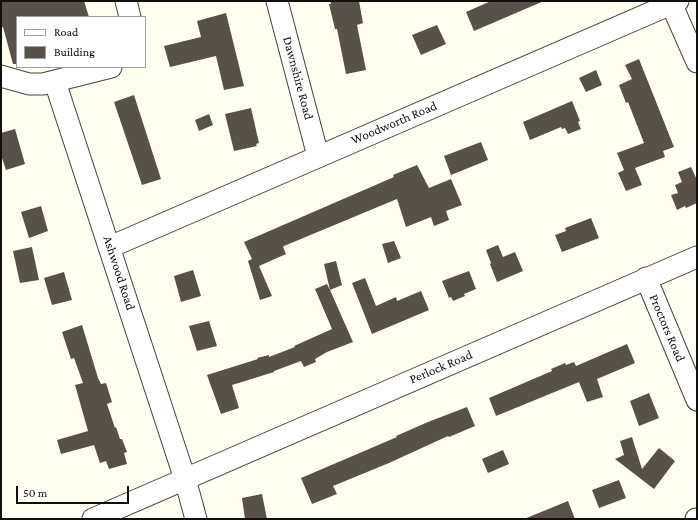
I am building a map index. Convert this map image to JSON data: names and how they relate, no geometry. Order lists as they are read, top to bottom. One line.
{"streets":{"street":["Dawnshire Road","Woodworth Road","Ashwood Road","Proctors Road","Perlock Road"]},"crossings":[["Dawnshire Road","Woodworth Road"],["Woodworth Road","Ashwood Road"],["Ashwood Road","Perlock Road"],["Proctors Road","Perlock Road"]],"legend":["Road","Building"],"scale_bar":"50 m"}
